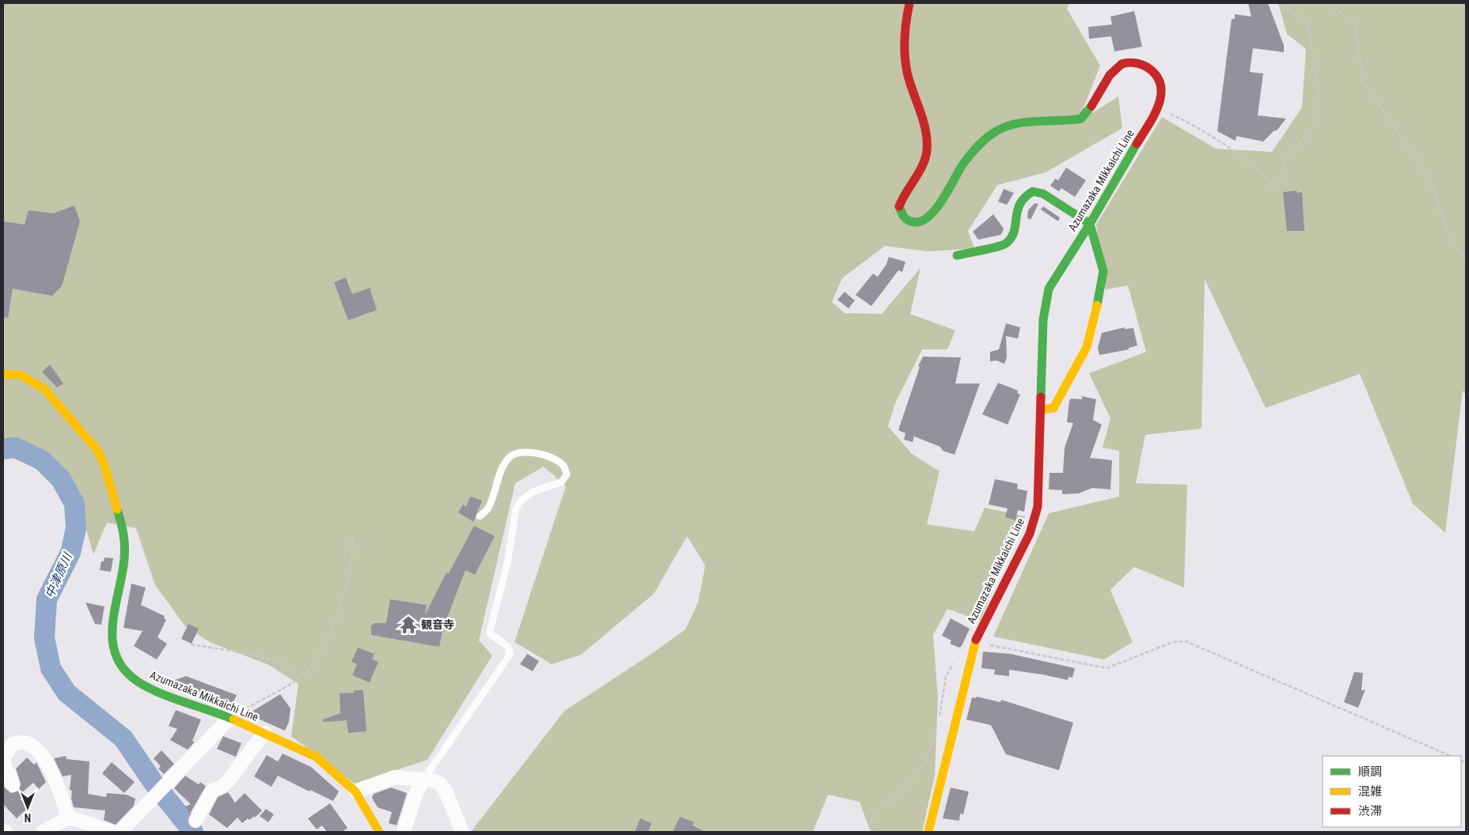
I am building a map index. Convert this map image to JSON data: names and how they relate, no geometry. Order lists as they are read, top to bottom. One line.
{"streets":{"main road":["Azumazaka Mikkaichi Line"]},"water":["中津原川"],"places":{"temple":["観音寺"]},"legend":["順調","混雑","渋滞"],"north":"bottom"}
